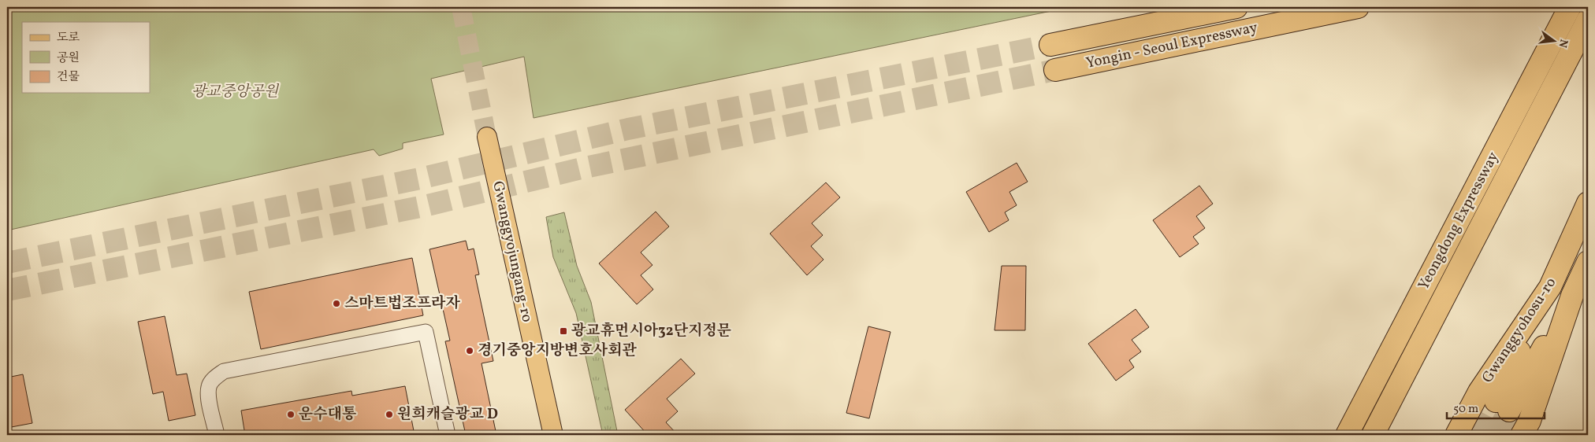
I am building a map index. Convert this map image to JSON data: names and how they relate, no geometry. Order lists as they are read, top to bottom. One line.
{"streets":{"highway":["Yongin - Seoul Expressway","Yeongdong Expressway","Gwanggyohosu-ro"],"main road":["Gwanggyojungang-ro"]},"parks":["광교중앙공원"],"places":{"other":["스마트법조프라자","경기중앙지방변호사회관","운수대통","원희캐슬광교 D"],"transit":["광교휴먼시아32단지정문"]},"legend":["도로","공원","건물"],"scale_bar":"50 m","north":"right"}
